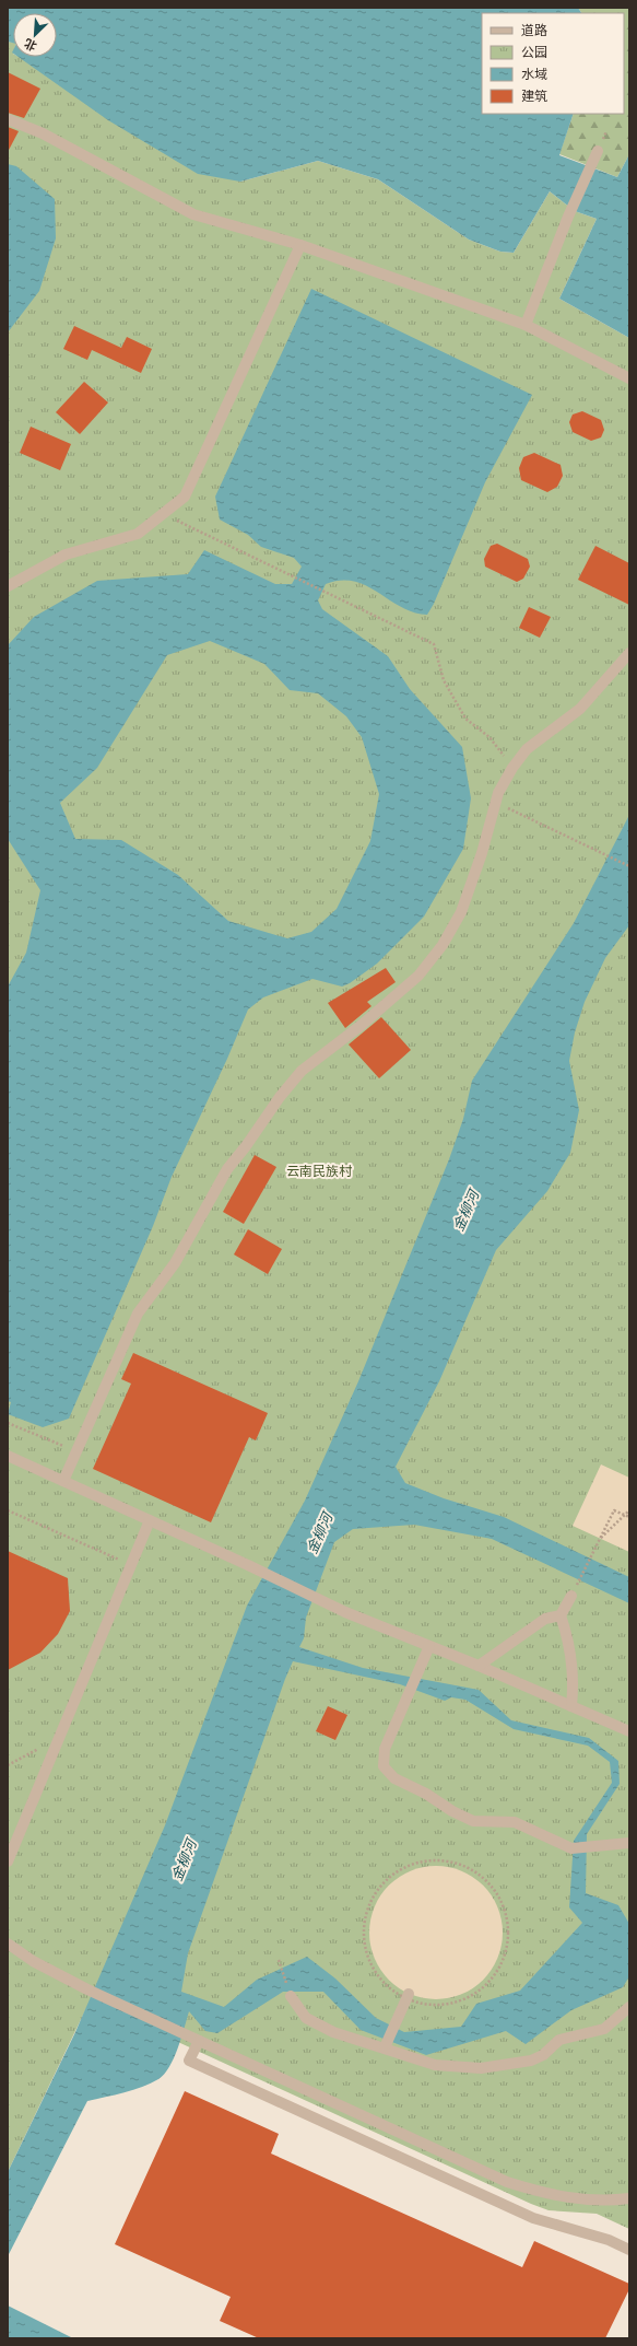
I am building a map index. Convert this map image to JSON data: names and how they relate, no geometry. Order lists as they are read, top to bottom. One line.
{"water":["金柳河"],"parks":["云南民族村"],"legend":["道路","公园","水域","建筑"],"north":"bottom left"}
